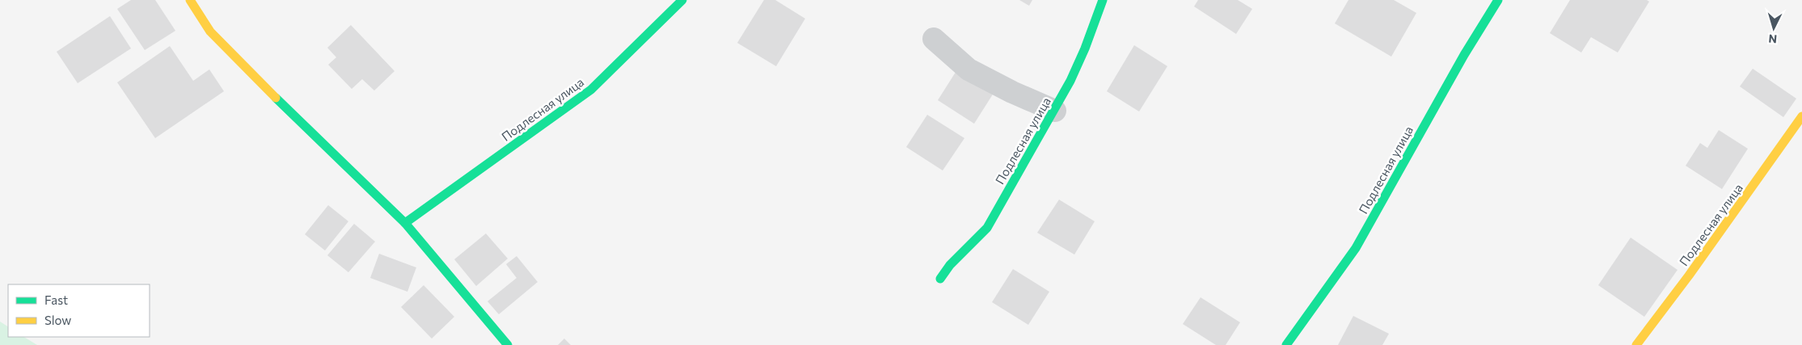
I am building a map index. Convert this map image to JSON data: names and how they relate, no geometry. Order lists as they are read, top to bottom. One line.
{"streets":{"street":["Подлесная улица"]},"legend":["Fast","Slow"],"north":"bottom"}
